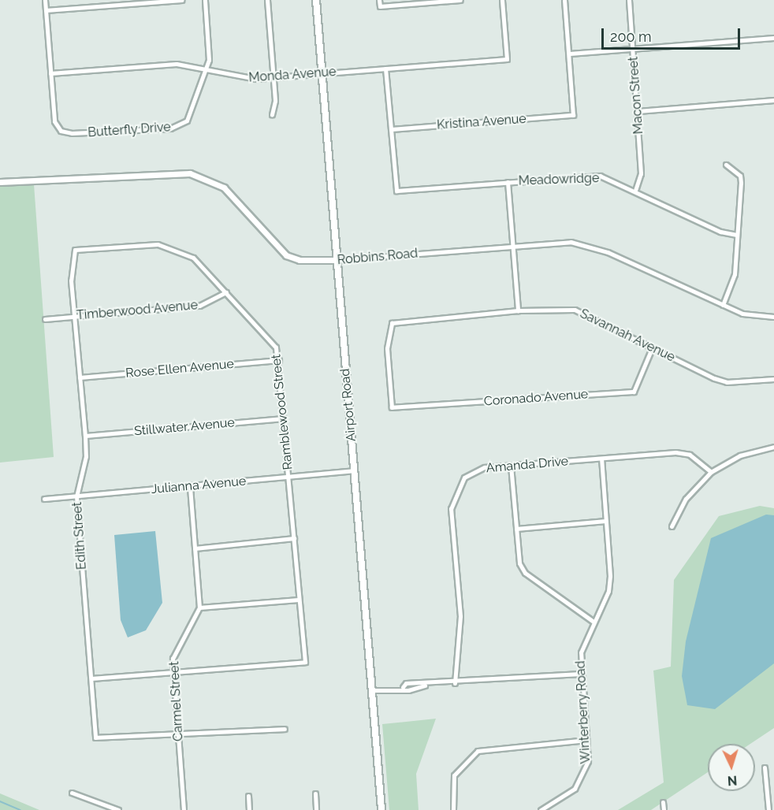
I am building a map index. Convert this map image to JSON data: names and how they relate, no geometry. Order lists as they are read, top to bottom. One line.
{"streets":{"main road":["Airport Road"],"street":["Monda Avenue","Macon Street","Kristina Avenue","Butterfly Drive","Meadowridge","Robbins Road","Timberwood Avenue","Savannah Avenue","Rose Ellen Avenue","Coronado Avenue","Ramblewood Street","Stillwater Avenue","Amanda Drive","Julianna Avenue","Edith Street","Carmel Street","Winterberry Road"]},"crossings":[["Monda Avenue","Butterfly Drive"],["Monda Avenue","Airport Road"],["Macon Street","Meadowridge"],["Kristina Avenue","Meadowridge"],["Robbins Road","Airport Road"],["Timberwood Avenue","Ramblewood Street"],["Timberwood Avenue","Edith Street"],["Savannah Avenue","Coronado Avenue"],["Rose Ellen Avenue","Ramblewood Street"],["Rose Ellen Avenue","Edith Street"],["Airport Road","Julianna Avenue"],["Ramblewood Street","Stillwater Avenue"],["Ramblewood Street","Julianna Avenue"],["Ramblewood Street","Edith Street"],["Ramblewood Street","Carmel Street"],["Stillwater Avenue","Edith Street"],["Amanda Drive","Winterberry Road"],["Julianna Avenue","Edith Street"],["Edith Street","Carmel Street"]],"scale_bar":"200 m","north":"bottom"}
